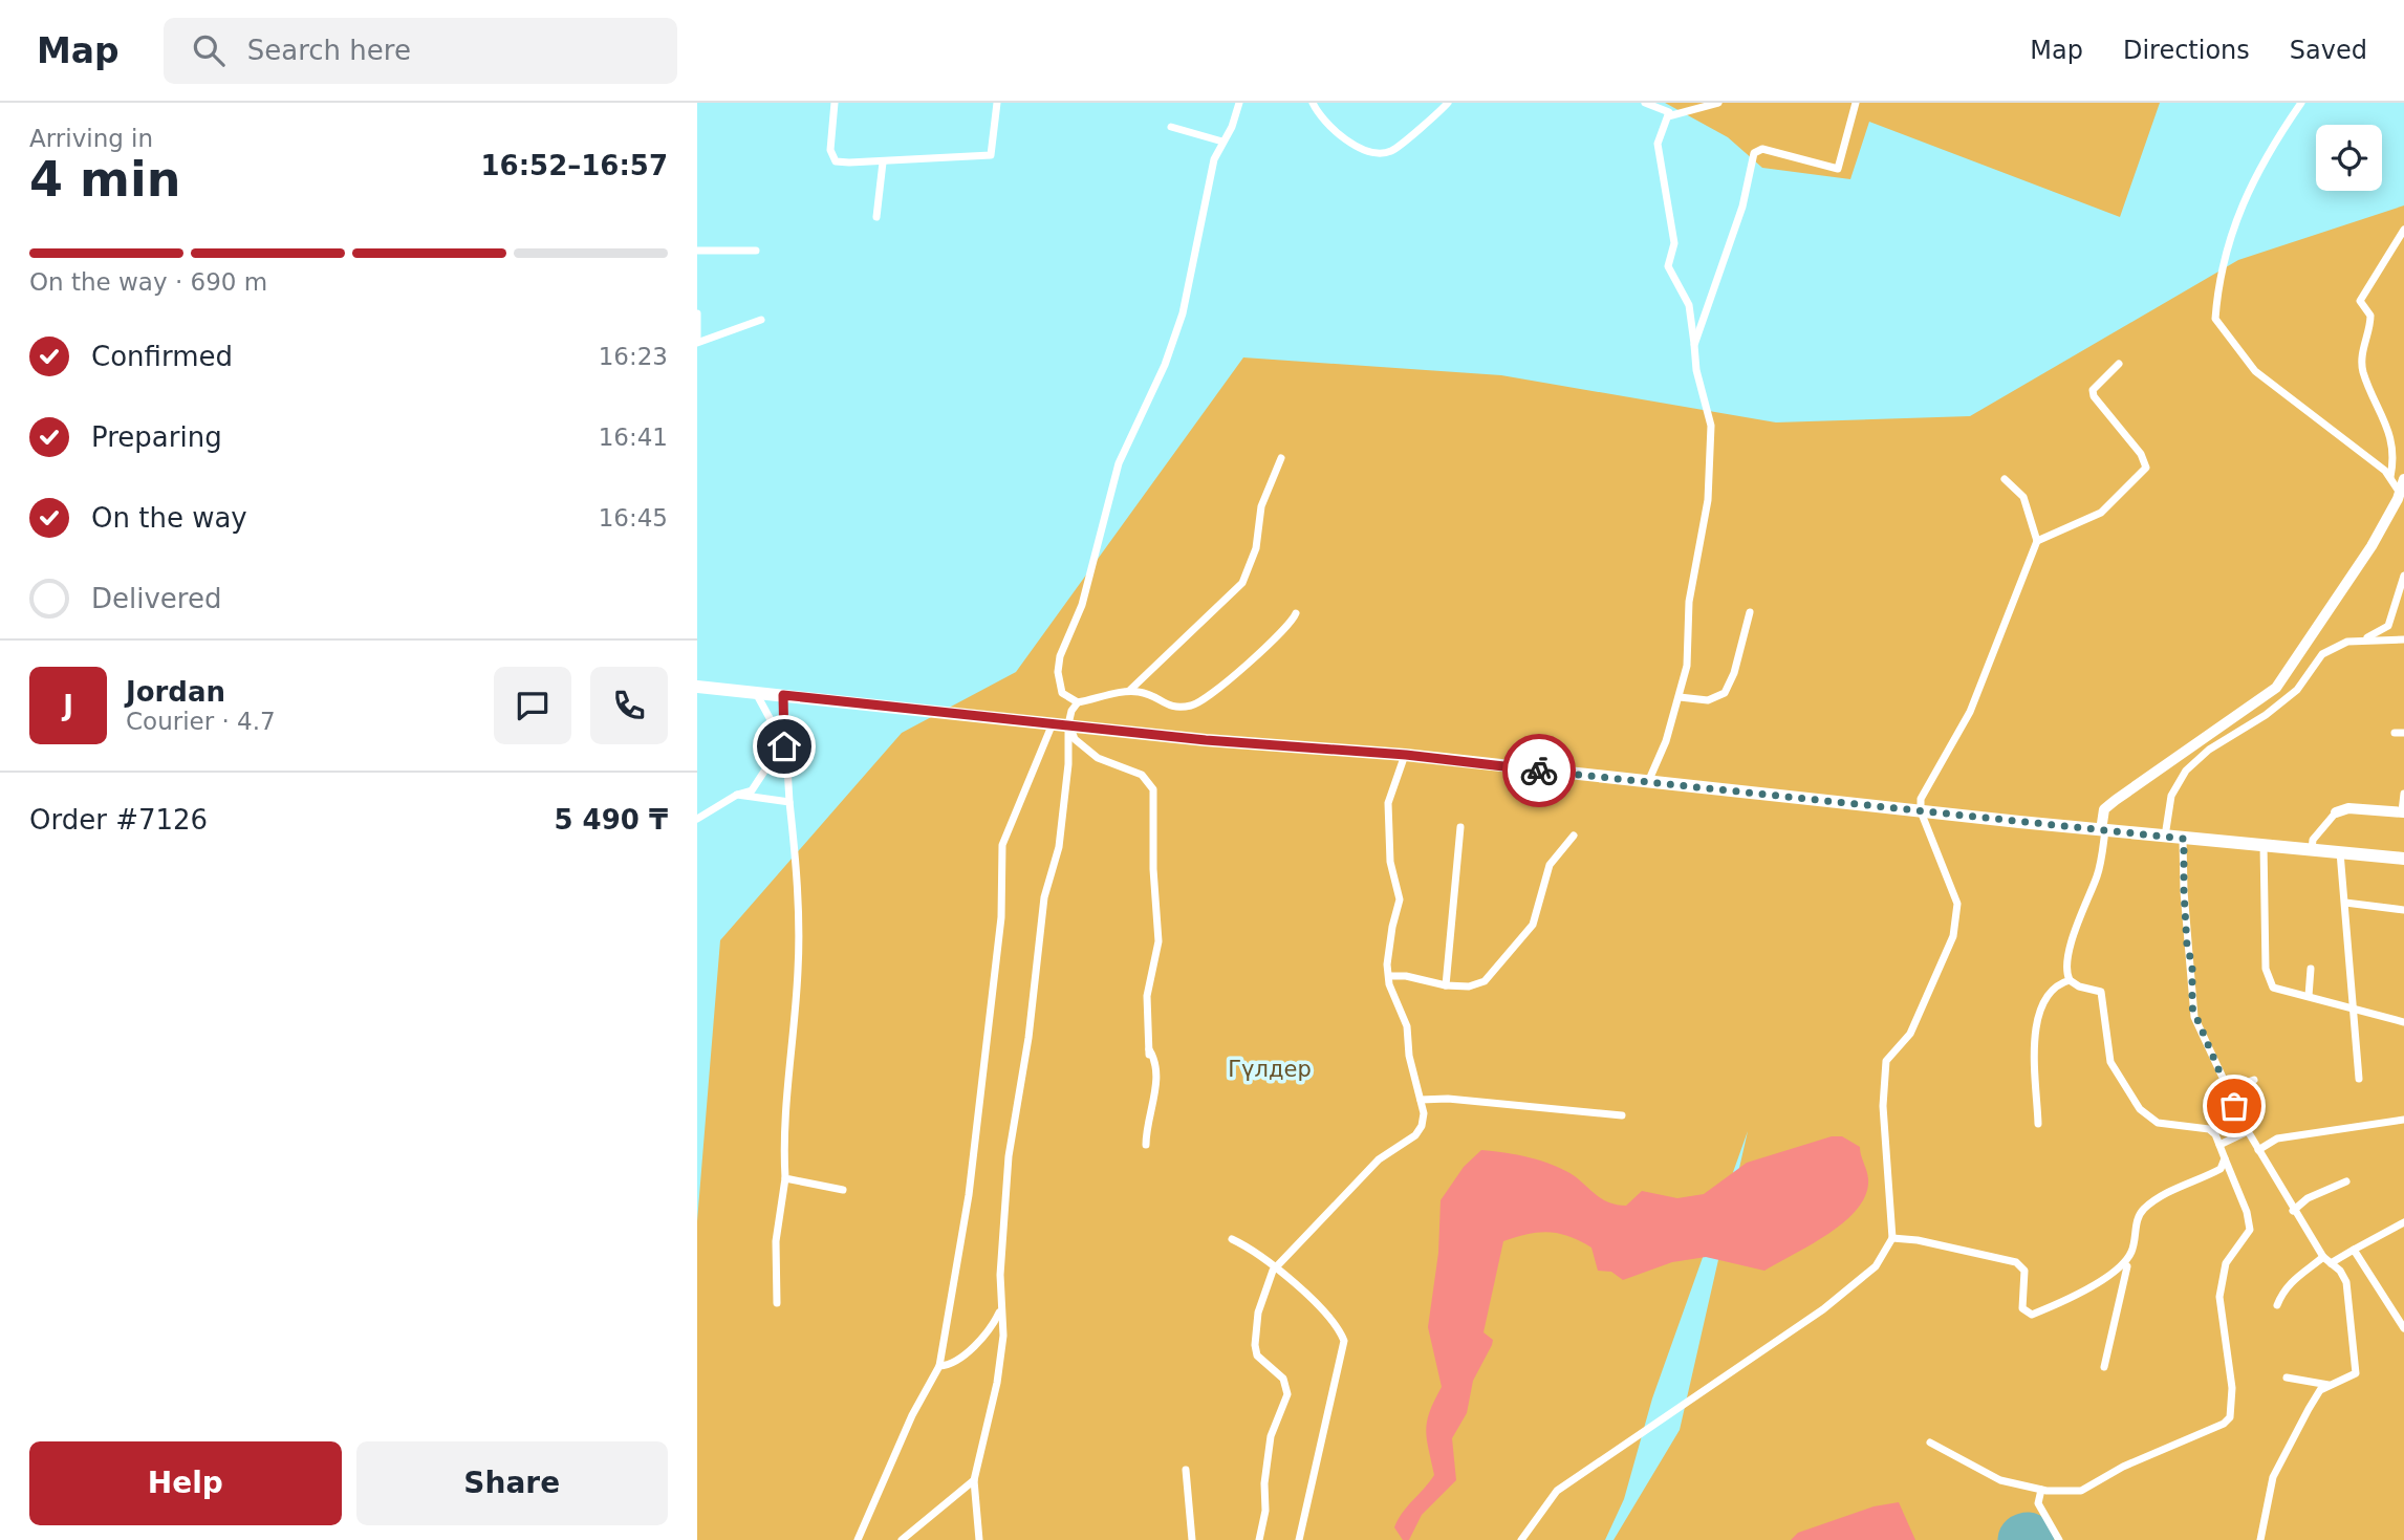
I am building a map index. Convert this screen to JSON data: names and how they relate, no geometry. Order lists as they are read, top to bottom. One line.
{"parks":["Гүлдер"],"page":{"header":"Map","search":"Search here","nav":["Map","Directions","Saved"],"heading":["4 min","Arriving in","16:52–16:57"],"panel":["Jordan","Courier · 4.7","Order #7126","5 490 ₸"],"bar":"On the way · 690 m","list":[["Confirmed","16:23"],["Preparing","16:41"],["On the way","16:45"],"Delivered"],"round":"J","buttons":["Help","Share"]}}
